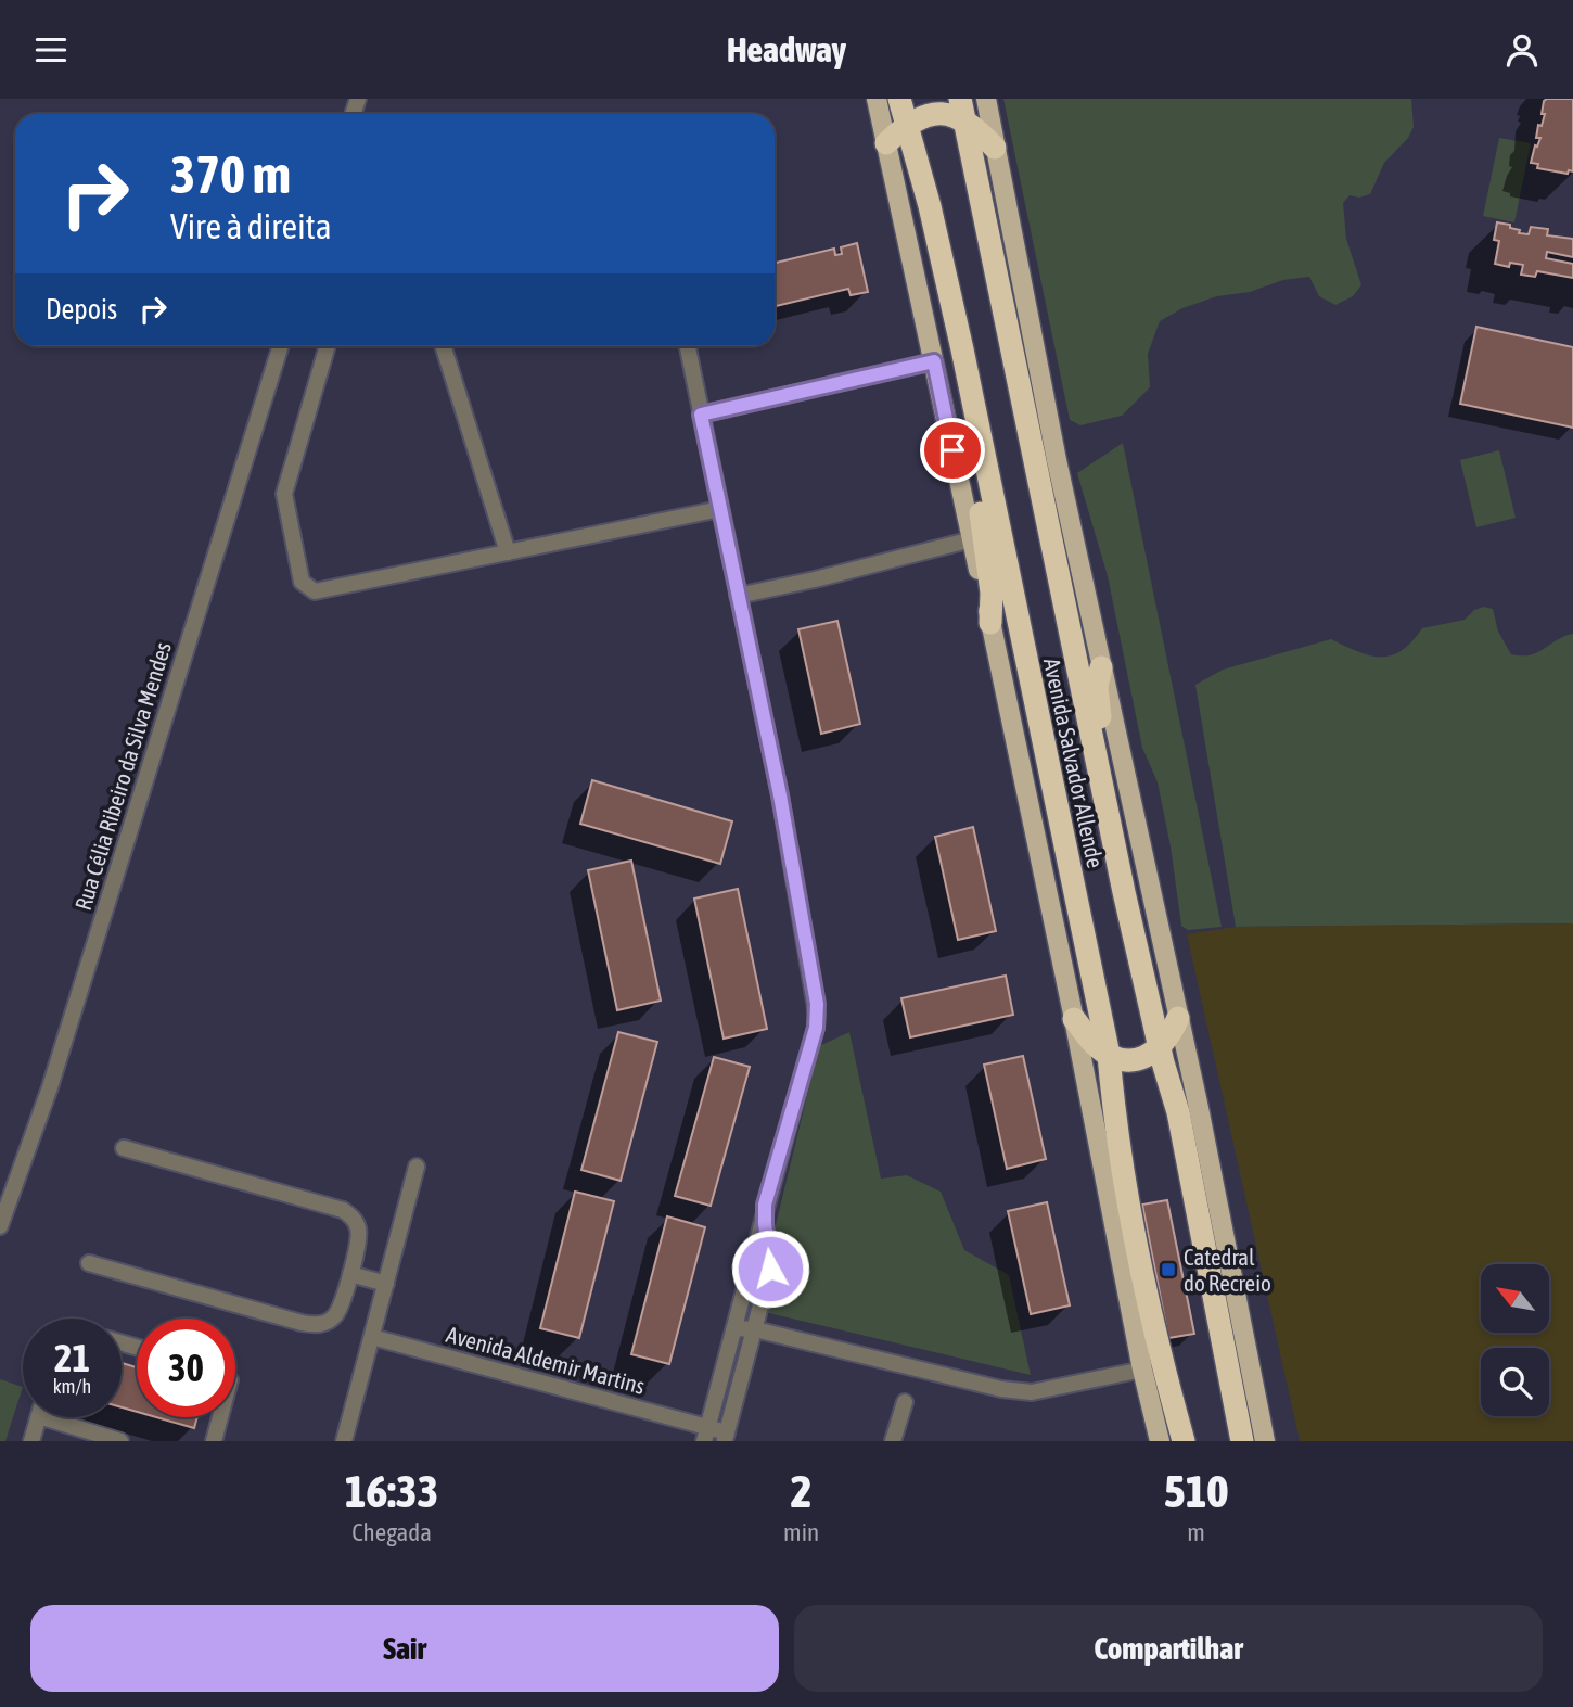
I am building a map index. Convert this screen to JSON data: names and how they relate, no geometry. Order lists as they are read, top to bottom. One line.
{"streets":{"highway":["Avenida Salvador Allende"],"street":["Rua Célia Ribeiro da Silva Mendes","Avenida Aldemir Martins"]},"places":{"transit":["Catedral do Recreio"]},"north":"top left","page":{"header":"Headway","turn":["370 m","Vire à direita"],"then":"Depois","speed":"21 km/h","limit":"30","eta":["16:33","Chegada","2","min","510","m"],"buttons":["Sair","Compartilhar"]}}
